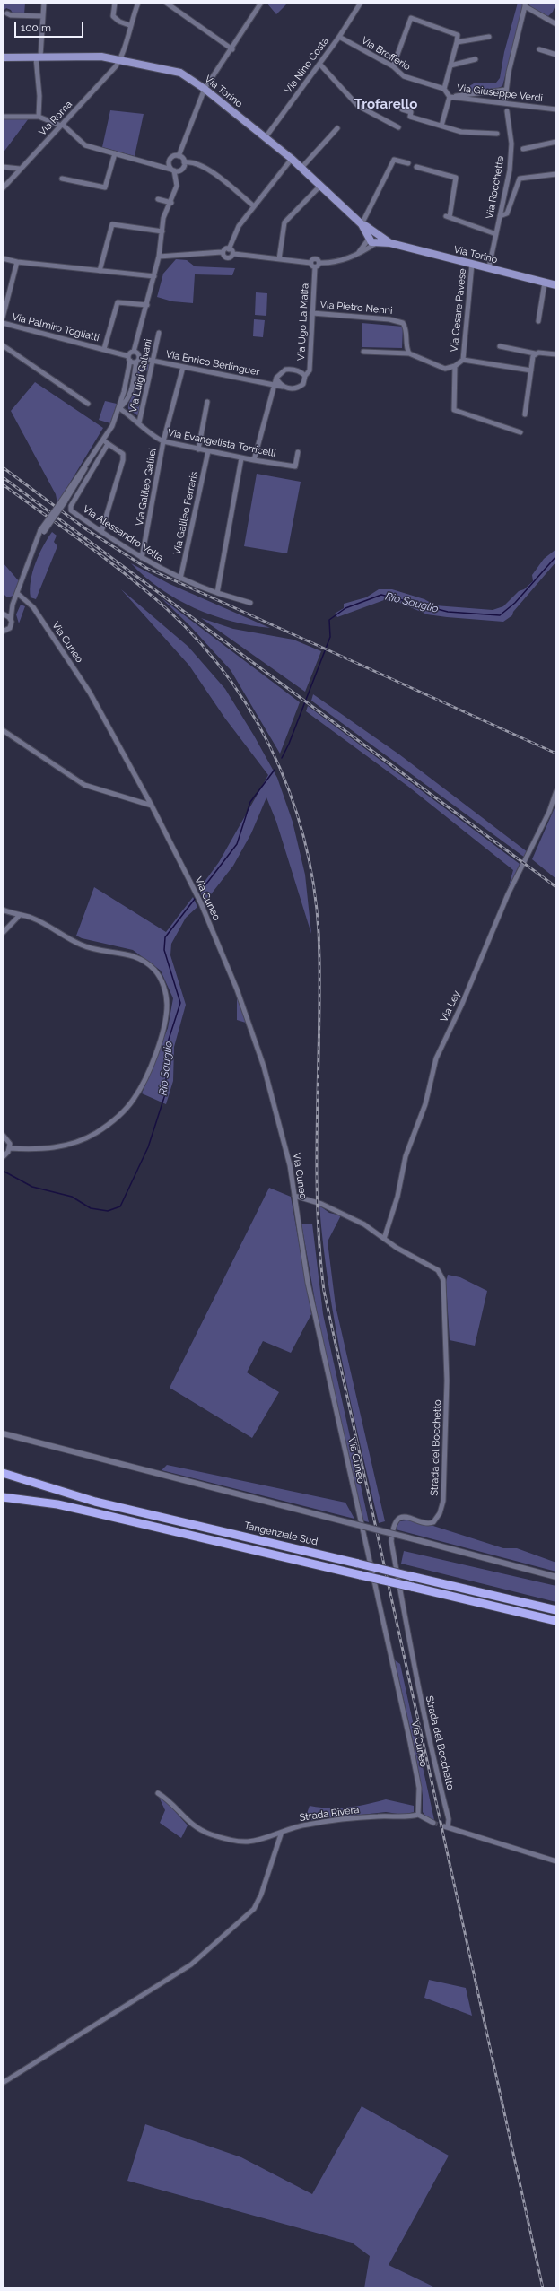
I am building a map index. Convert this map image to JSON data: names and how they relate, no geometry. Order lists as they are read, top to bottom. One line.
{"streets":{"highway":["Tangenziale Sud"],"main road":["Via Torino"],"street":["Via Brofferio","Via Nino Costa","Via Giuseppe Verdi","Via Roma","Via Rocchette","Via Pietro Nenni","Via Cesare Pavese","Via Ugo La Malfa","Via Palmiro Togliatti","Via Enrico Berlinguer","Via Luigi Galvani","Via Evangelista Torricelli","Via Galileo Galilei","Via Galileo Ferraris","Via Alessandro Volta","Via Cuneo","Via Ley","Strada del Bocchetto","Strada Rivera"]},"crossings":[["Via Brofferio","Via Nino Costa"],["Via Nino Costa","Via Torino"],["Via Torino","Via Roma"],["Via Torino","Via Rocchette"],["Via Torino","Via Cesare Pavese"],["Via Pietro Nenni","Via Ugo La Malfa"],["Via Ugo La Malfa","Via Enrico Berlinguer"],["Via Palmiro Togliatti","Via Enrico Berlinguer"],["Via Enrico Berlinguer","Via Luigi Galvani"],["Via Enrico Berlinguer","Via Galileo Galilei"],["Via Luigi Galvani","Via Evangelista Torricelli"],["Via Evangelista Torricelli","Via Galileo Galilei"],["Via Evangelista Torricelli","Via Galileo Ferraris"],["Via Galileo Galilei","Via Alessandro Volta"],["Via Galileo Ferraris","Via Alessandro Volta"],["Via Cuneo","Strada del Bocchetto"],["Via Cuneo","Strada Rivera"],["Via Ley","Strada del Bocchetto"]],"districts":["Trofarello"],"water":["Rio Sauglio"],"scale_bar":"100 m"}
